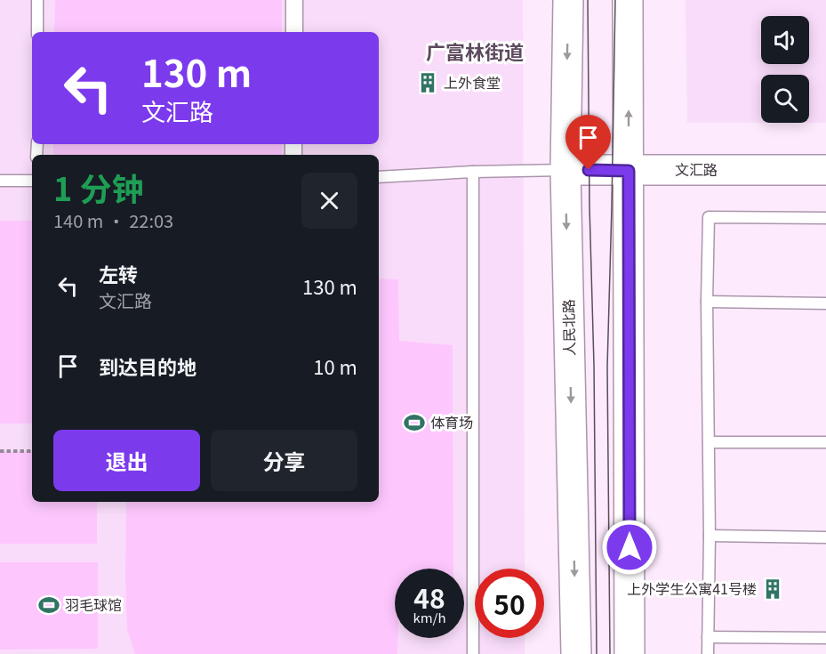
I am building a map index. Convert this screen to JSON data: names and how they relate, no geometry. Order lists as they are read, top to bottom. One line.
{"streets":{"main road":["文汇路","人民北路"]},"crossings":[["文汇路","人民北路"]],"districts":["广富林街道"],"places":{"building":["上外食堂","上外学生公寓41号楼"],"sports":["体育场","羽毛球馆"]},"page":{"turn":["130 m","文汇路"],"heading":["1 分钟","140 m · 22:03"],"list":[{"name":"左转","note":"文汇路","value":"130 m"},{"name":"到达目的地","value":"10 m"}],"buttons":["退出","分享"],"speed":"48 km/h","limit":"50"}}
